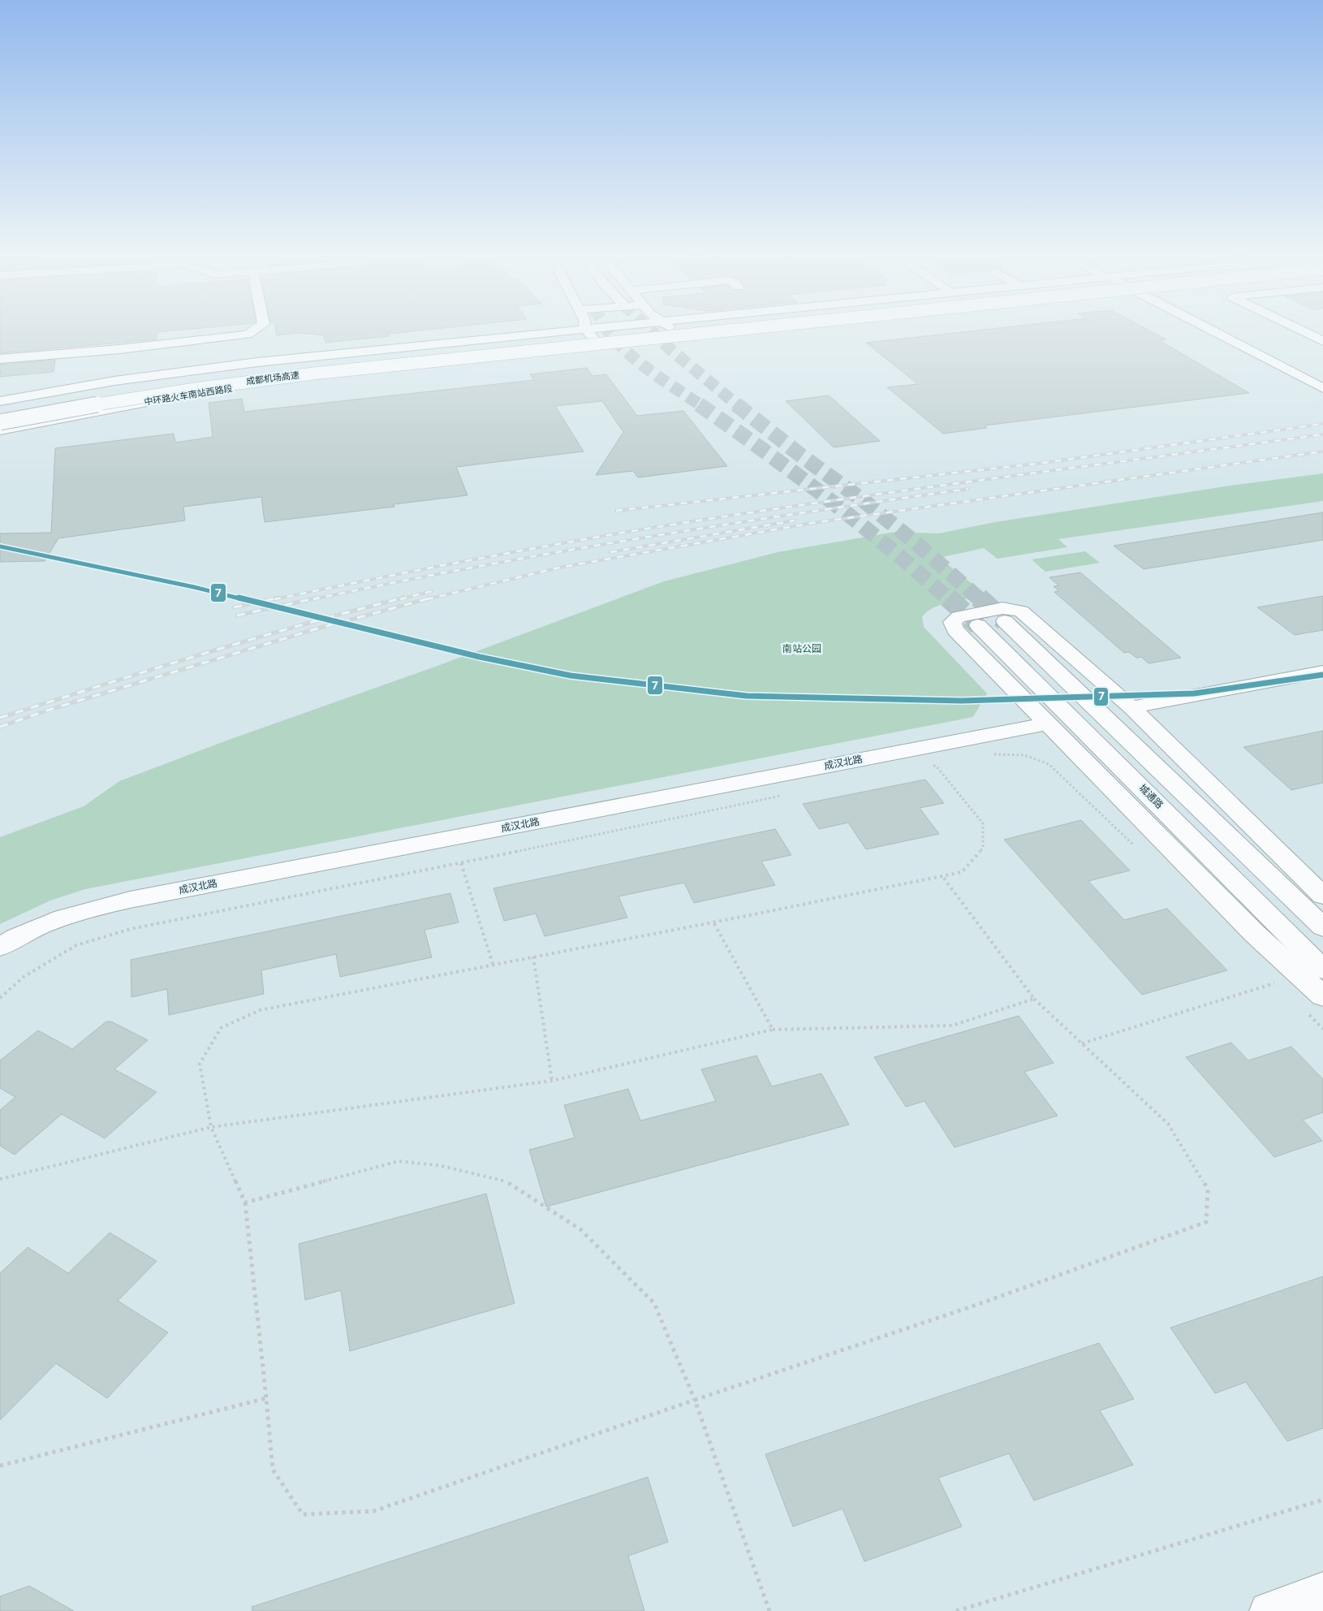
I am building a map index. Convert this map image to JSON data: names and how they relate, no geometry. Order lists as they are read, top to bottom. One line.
{"streets":{"main road":["成都机场高速","中环路火车南站西路段","成汉北路","城通路"]},"parks":["南站公园"],"lines":["transit line 7"]}
